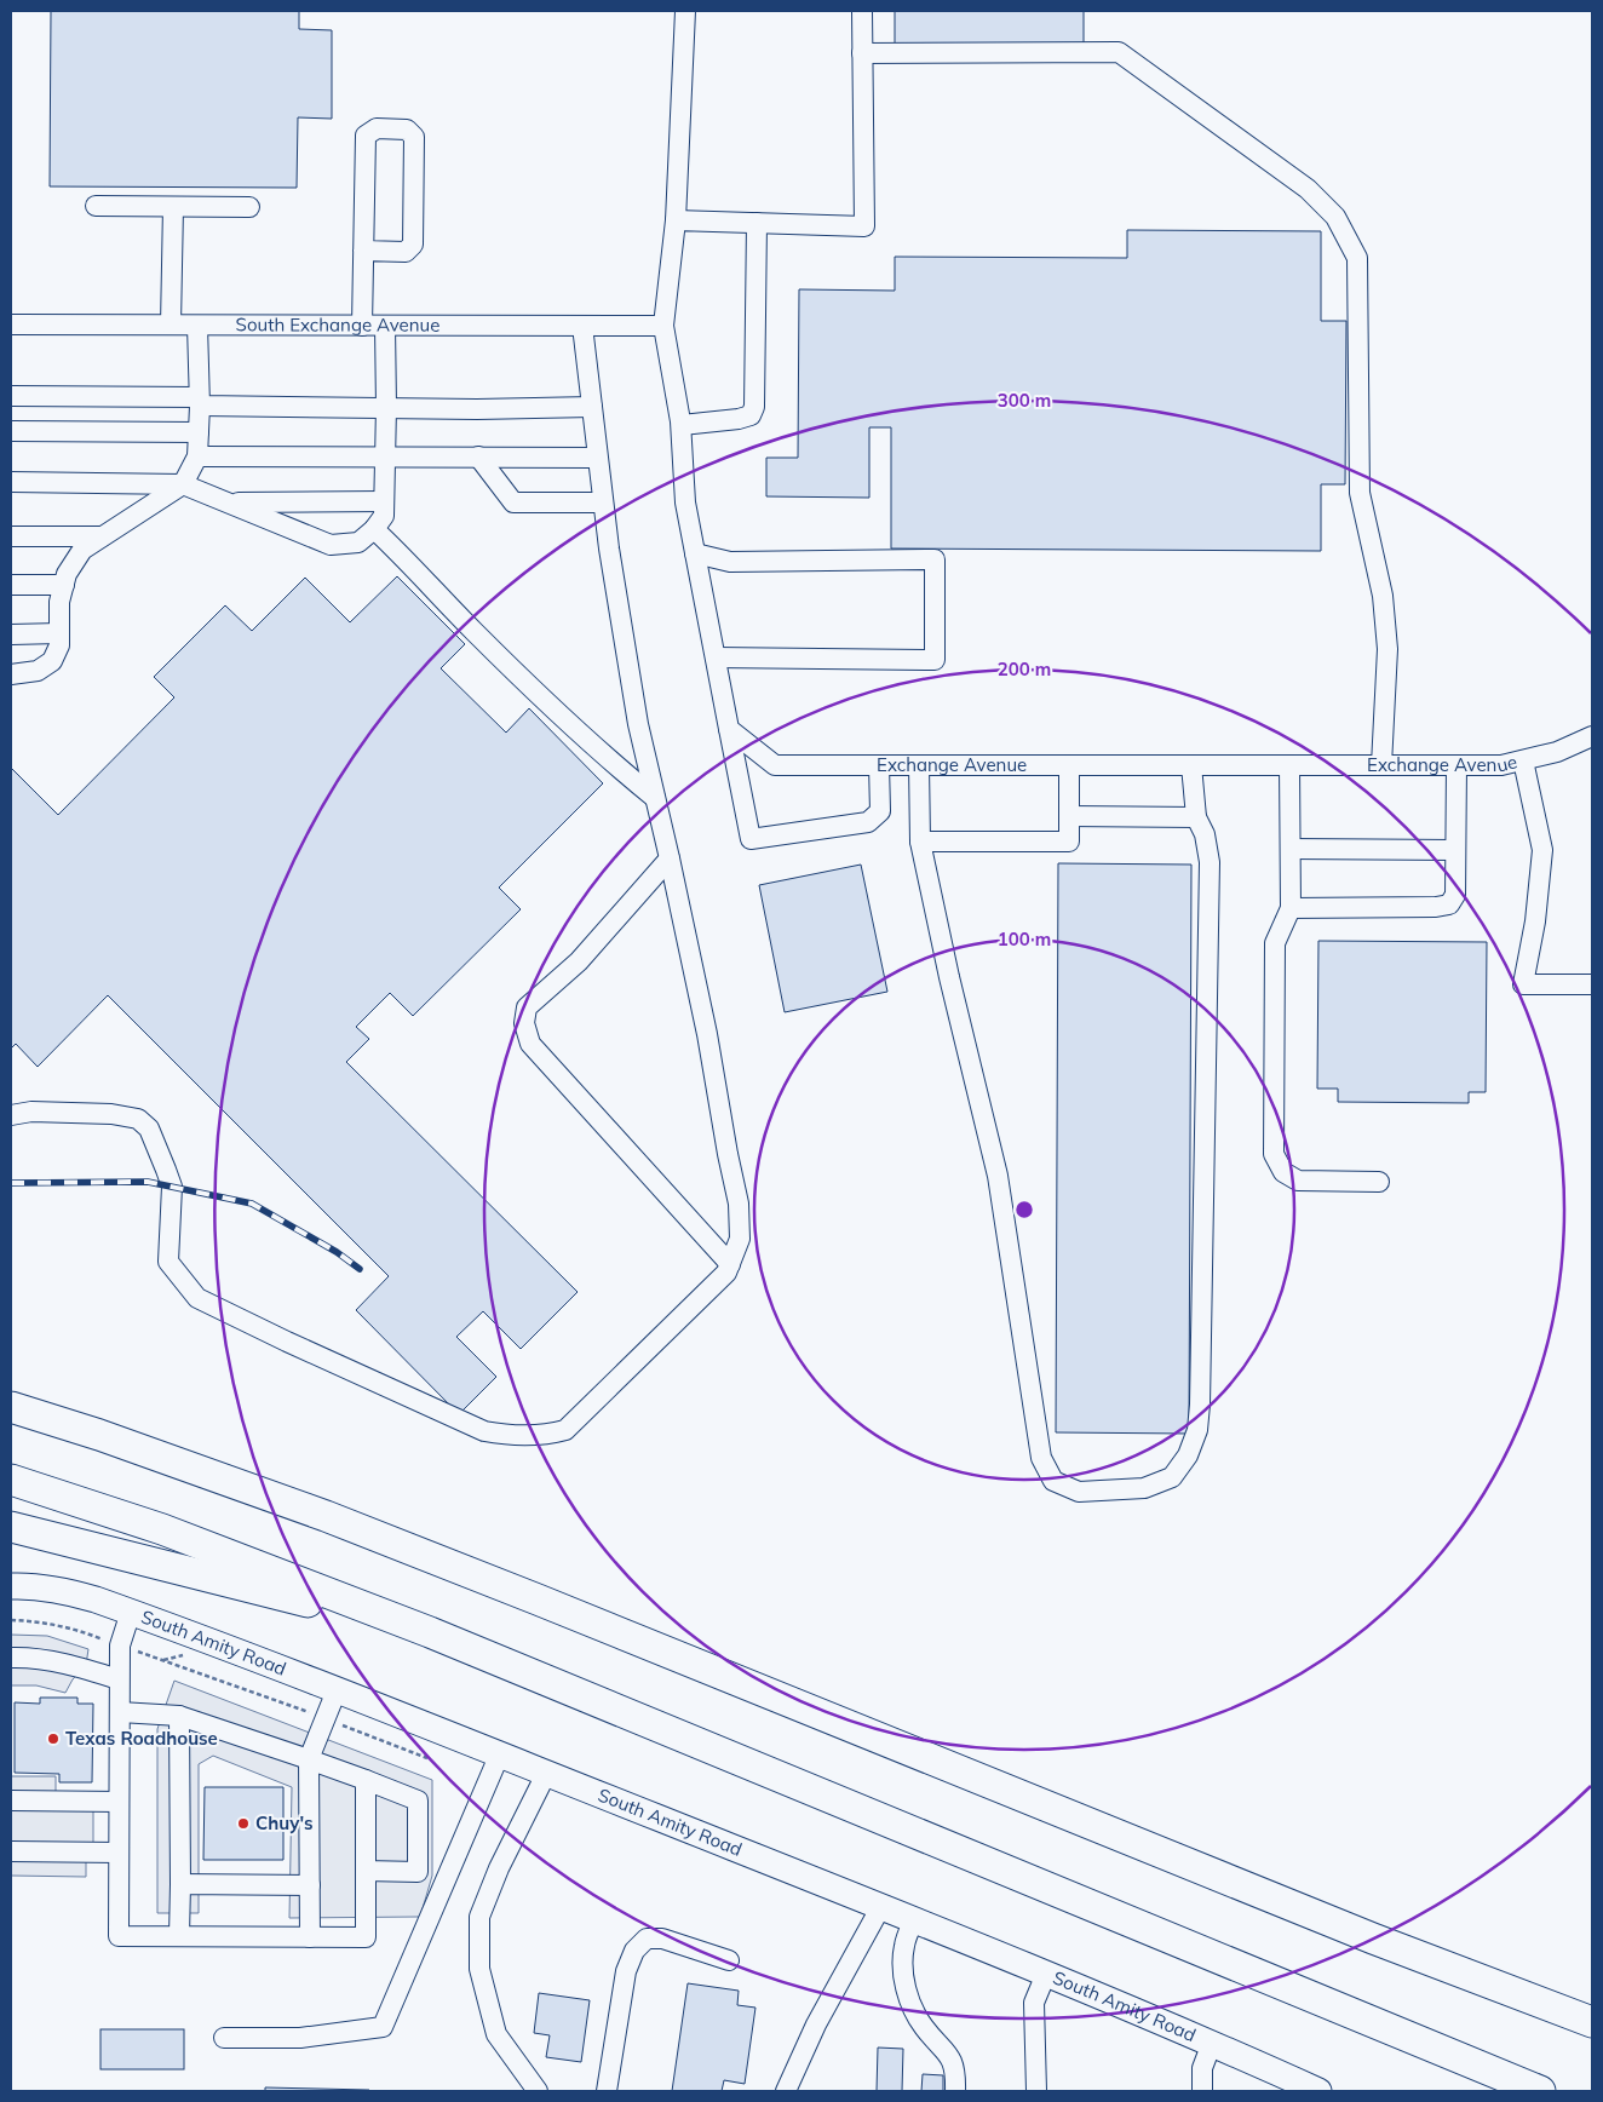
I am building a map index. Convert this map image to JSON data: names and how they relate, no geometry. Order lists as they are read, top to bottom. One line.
{"streets":{"main road":["South Amity Road"],"street":["South Exchange Avenue","Exchange Avenue"]},"places":["Texas Roadhouse","Chuy's"],"rings":["300 m","200 m","100 m"]}
